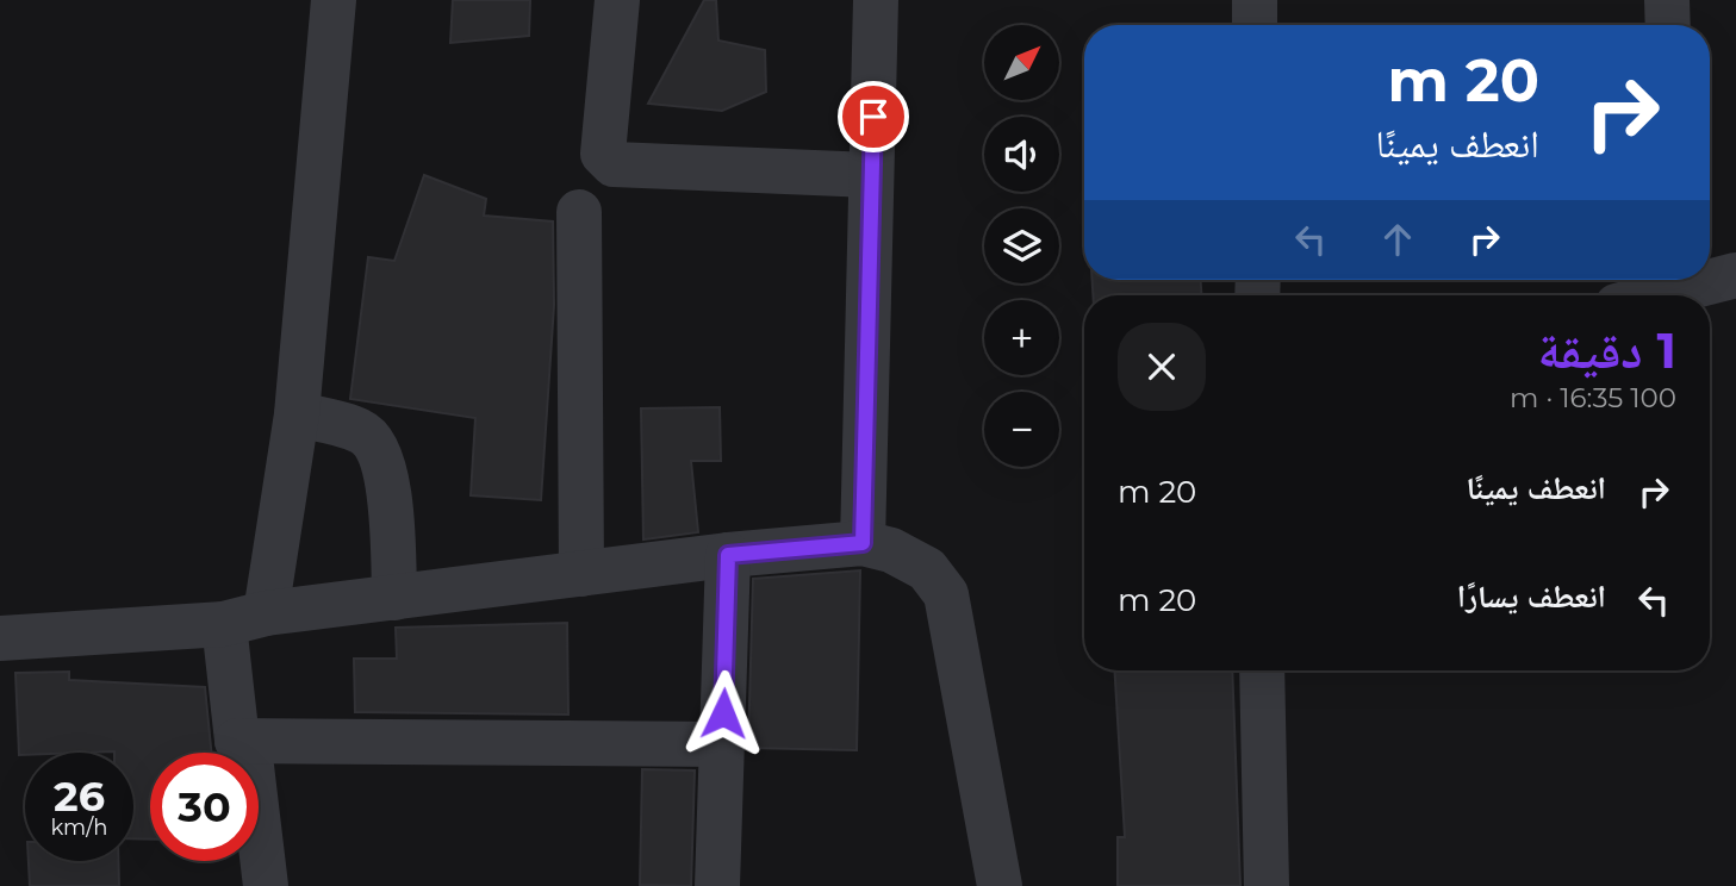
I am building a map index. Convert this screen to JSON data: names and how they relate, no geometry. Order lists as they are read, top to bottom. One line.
{"north":"top right","page":{"map_buttons":["+","−"],"turn":["20 m","انعطف يمينًا"],"heading":["1 دقيقة","100 m · 16:35"],"list":[{"name":"انعطف يمينًا","value":"20 m"},{"name":"انعطف يسارًا","value":"20 m"}],"speed":"26 km/h","limit":"30"}}
